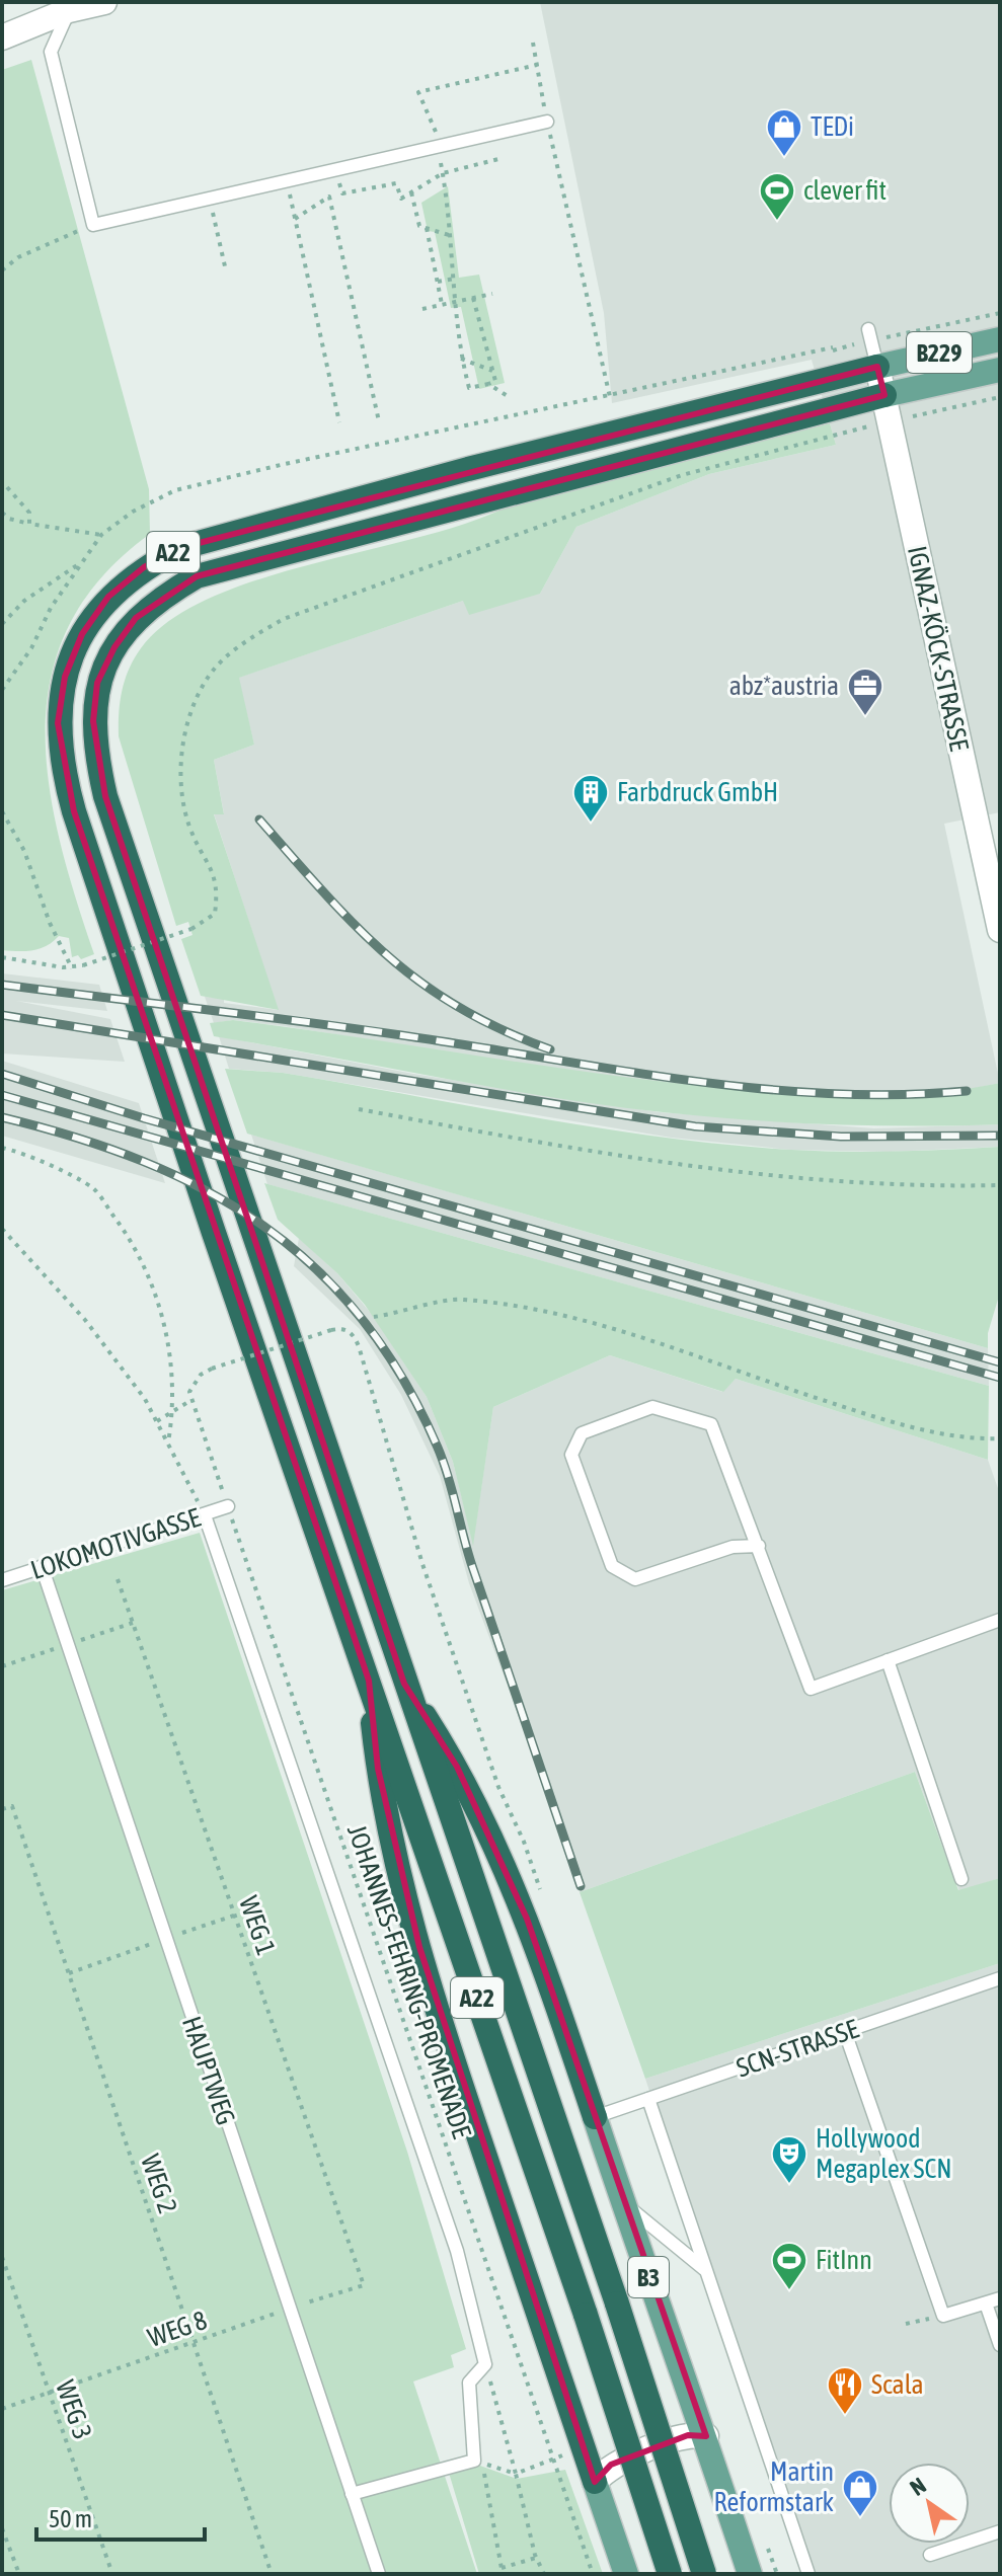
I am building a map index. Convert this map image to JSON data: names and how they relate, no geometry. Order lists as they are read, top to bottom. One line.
{"streets":{"highway":["A22"],"main road":["B229","B3"],"street":["IGNAZ-KÖCK-STRASSE"],"lane":["LOKOMOTIVGASSE","SCN-STRASSE","HAUPTWEG"],"path":["WEG 1","JOHANNES-FEHRING-PROMENADE","WEG 2","WEG 8","WEG 3"]},"crossings":[["B229","A22"],["B229","IGNAZ-KÖCK-STRASSE"],["A22","IGNAZ-KÖCK-STRASSE"],["LOKOMOTIVGASSE","JOHANNES-FEHRING-PROMENADE"],["LOKOMOTIVGASSE","HAUPTWEG"],["WEG 1","WEG 8"],["SCN-STRASSE","B3"],["HAUPTWEG","WEG 8"],["WEG 2","WEG 8"],["WEG 8","WEG 3"]],"places":{"shop":["TEDi","Martin Reformstark"],"sports":["clever fit","FitInn"],"office":["abz*austria"],"building":["Farbdruck GmbH"],"theatre":["Hollywood Megaplex SCN"],"restaurant":["Scala"]},"scale_bar":"50 m","north":"top left"}
